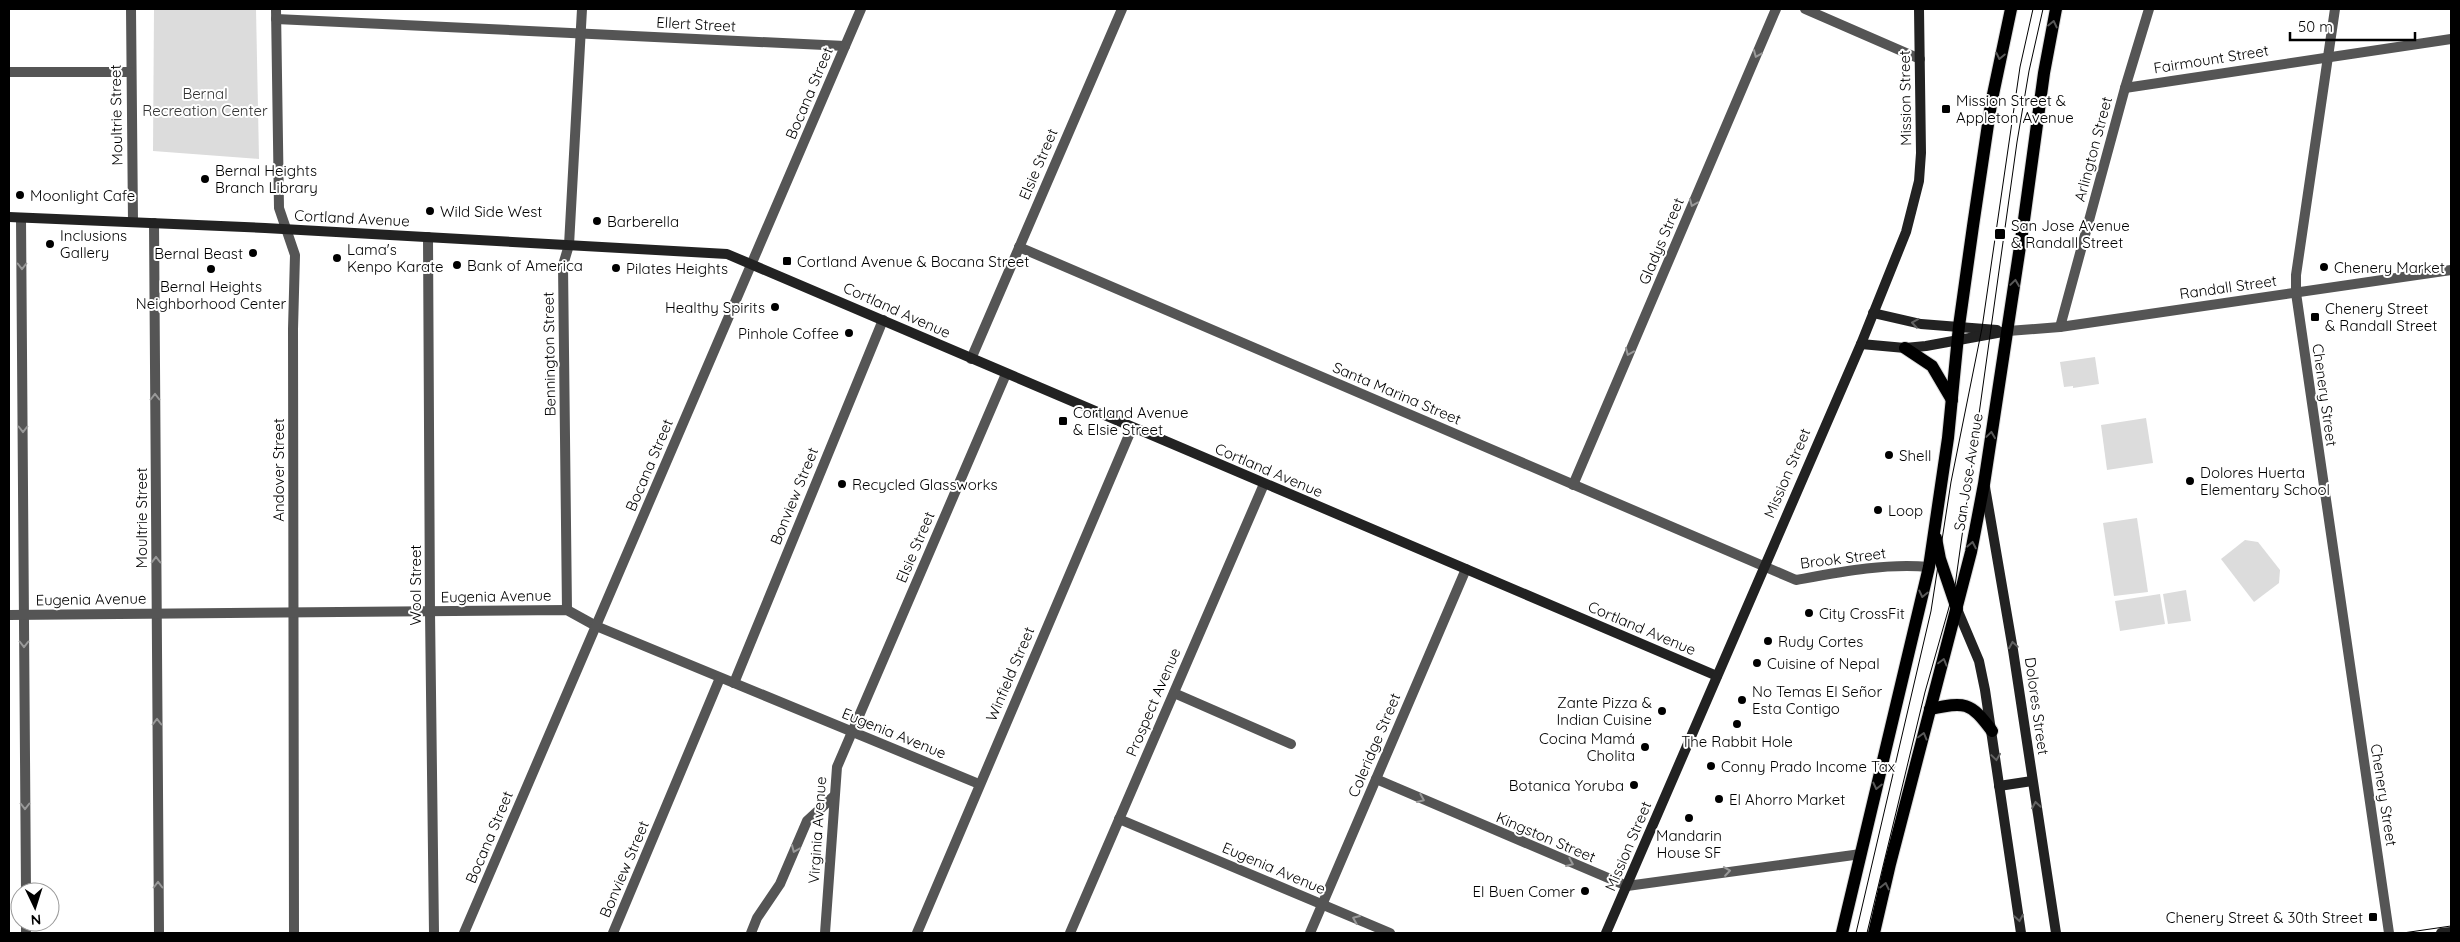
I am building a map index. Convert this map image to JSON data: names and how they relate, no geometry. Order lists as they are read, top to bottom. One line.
{"streets":{"main road":["Mission Street","Cortland Avenue","Randall Street","San Jose Avenue","Dolores Street"],"street":["Ellert Street","Fairmount Street","Bocana Street","Moultrie Street","Arlington Street","Elsie Street","Gladys Street","Bennington Street","Santa Marina Street","Chenery Street","Andover Street","Bonview Street","Brook Street","Wool Street","Eugenia Avenue","Winfield Street","Prospect Avenue","Coleridge Street","Virginia Avenue","Kingston Street"]},"crossings":[["Ellert Street","Bocana Street"],["Ellert Street","Bennington Street"],["Ellert Street","Andover Street"],["Fairmount Street","Arlington Street"],["Fairmount Street","Chenery Street"],["Bocana Street","Cortland Avenue"],["Bocana Street","Eugenia Avenue"],["Mission Street","Cortland Avenue"],["Mission Street","Randall Street"],["Mission Street","Santa Marina Street"],["Mission Street","Brook Street"],["Mission Street","Kingston Street"],["Moultrie Street","Cortland Avenue"],["Moultrie Street","Eugenia Avenue"],["Arlington Street","Randall Street"],["Elsie Street","Cortland Avenue"],["Elsie Street","Santa Marina Street"],["Elsie Street","Eugenia Avenue"],["Elsie Street","Virginia Avenue"],["Cortland Avenue","Bennington Street"],["Cortland Avenue","Andover Street"],["Cortland Avenue","Bonview Street"],["Cortland Avenue","Wool Street"],["Cortland Avenue","Winfield Street"],["Cortland Avenue","Prospect Avenue"],["Cortland Avenue","Coleridge Street"],["Gladys Street","Santa Marina Street"],["Randall Street","Chenery Street"],["Randall Street","San Jose Avenue"],["Bennington Street","Eugenia Avenue"],["Santa Marina Street","Brook Street"],["Andover Street","Eugenia Avenue"],["San Jose Avenue","Brook Street"],["San Jose Avenue","Dolores Street"],["Bonview Street","Eugenia Avenue"],["Wool Street","Eugenia Avenue"],["Eugenia Avenue","Winfield Street"],["Eugenia Avenue","Prospect Avenue"],["Eugenia Avenue","Coleridge Street"],["Eugenia Avenue","Virginia Avenue"],["Coleridge Street","Kingston Street"]],"one_way":["Moultrie Street","Gladys Street","Kingston Street"],"parks":["Bernal Recreation Center"],"places":{"transit":["Mission Street & Appleton Avenue","San Jose Avenue & Randall Street","Cortland Avenue & Bocana Street","Chenery Street & Randall Street","Cortland Avenue & Elsie Street","Chenery Street & 30th Street"],"other":["Bernal Heights Branch Library","Moonlight Cafe","Wild Side West","Barberella","Inclusions Gallery","Bernal Beast","Lama's Kenpo Karate","Bank of America","Chenery Market","Pilates Heights","Bernal Heights Neighborhood Center","Healthy Spirits","Pinhole Coffee","Shell","Dolores Huerta Elementary School","Recycled Glassworks","Loop","City CrossFit","Rudy Cortes","Cuisine of Nepal","No Temas El Señor Esta Contigo","Zante Pizza & Indian Cuisine","The Rabbit Hole","Cocina Mamá Cholita","Conny Prado Income Tax","Botanica Yoruba","El Ahorro Market","Mandarin House SF","El Buen Comer"]},"scale_bar":"50 m","north":"bottom"}
